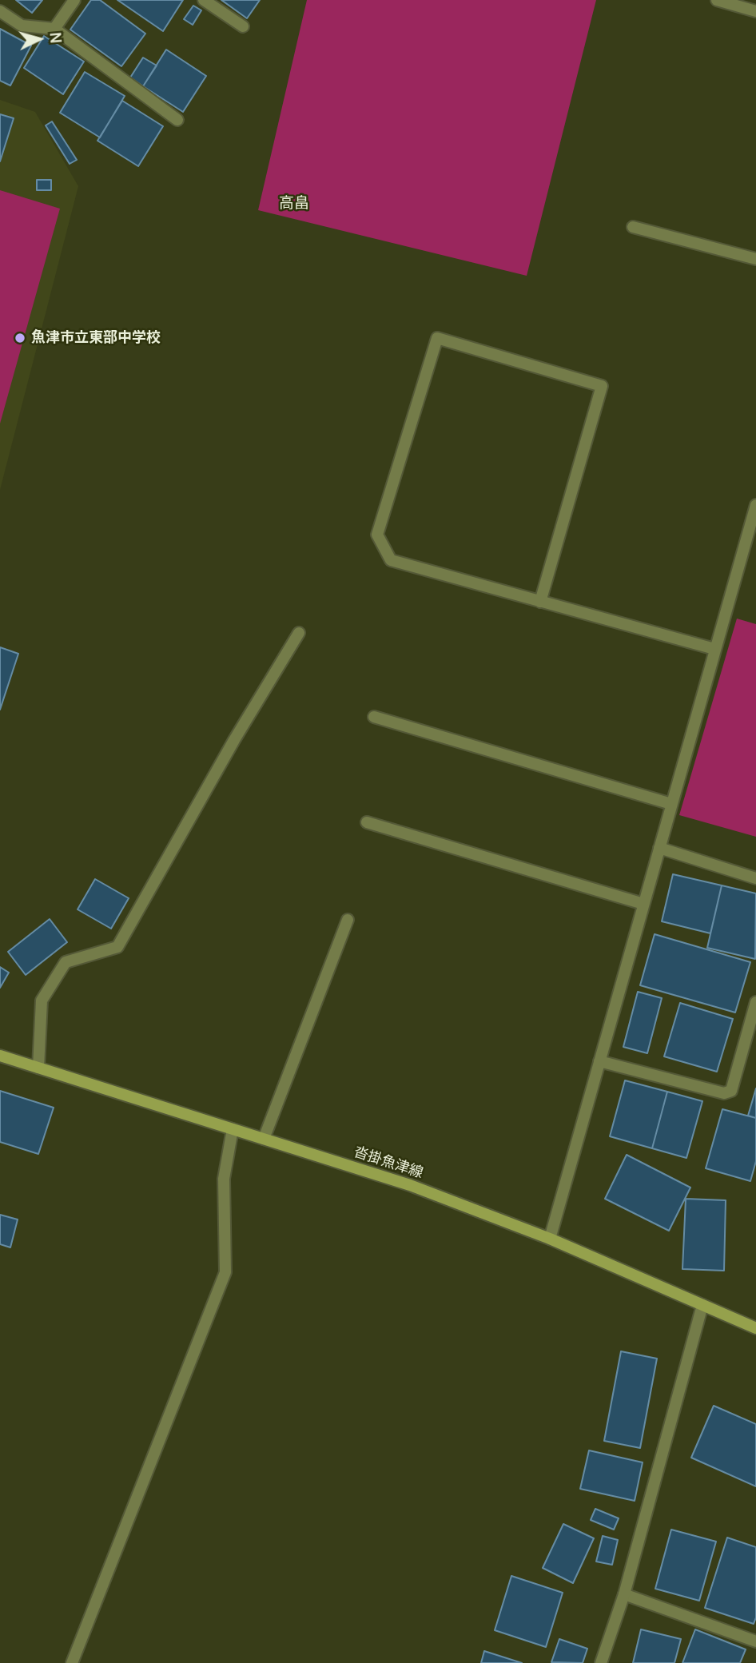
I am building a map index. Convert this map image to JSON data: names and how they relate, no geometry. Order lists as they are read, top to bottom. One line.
{"streets":{"main road":["沓掛魚津線"]},"districts":["高畠"],"places":["魚津市立東部中学校"],"north":"right"}
